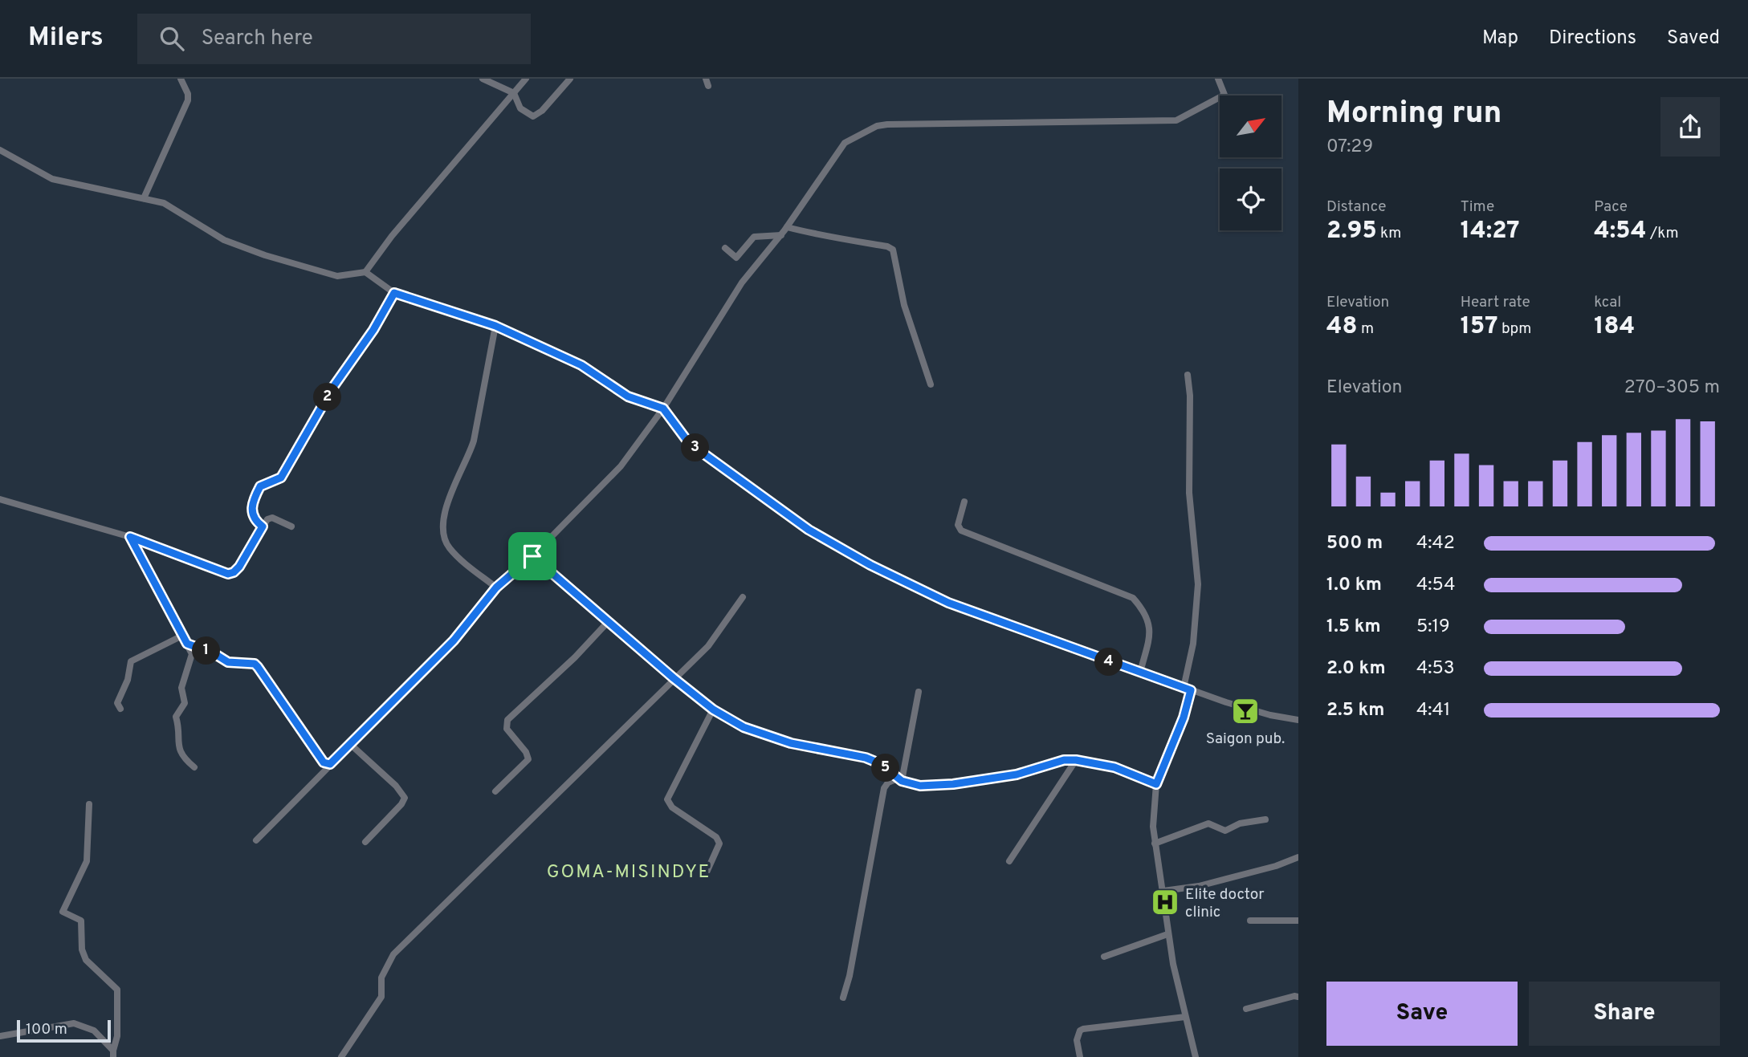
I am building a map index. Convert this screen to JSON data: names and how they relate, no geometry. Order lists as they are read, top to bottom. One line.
{"districts":["GOMA-MISINDYE"],"places":{"bar":["Saigon pub."],"hospital":["Elite doctor clinic"]},"scale_bar":"100 m","north":"top right","page":{"header":"Milers","search":"Search here","nav":["Map","Directions","Saved"],"heading":["Morning run","07:29"],"stats":[["Distance","2.95 km"],["Time","14:27"],["Pace","4:54 /km"],["Elevation","48 m"],["Heart rate","157 bpm"],["kcal","184"]],"chart":["Elevation","270–305 m"],"pins":["2","3","1","4","5"],"list":[{"name":"500 m","note":"4:42"},{"name":"1.0 km","note":"4:54"},{"name":"1.5 km","note":"5:19"},{"name":"2.0 km","note":"4:53"},{"name":"2.5 km","note":"4:41"}],"buttons":["Save","Share"],"scale":"100 m"}}
